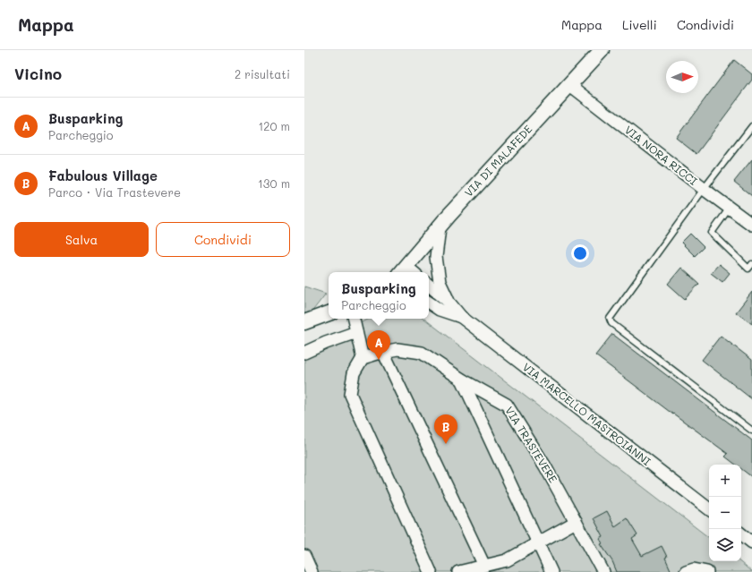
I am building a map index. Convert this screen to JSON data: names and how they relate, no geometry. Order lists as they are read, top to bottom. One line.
{"streets":{"street":["VIA NORA RICCI","VIA DI MALAFEDE","VIA MARCELLO MASTROIANNI","VIA TRASTEVERE"]},"crossings":[["VIA NORA RICCI","VIA DI MALAFEDE"]],"north":"right","page":{"header":"Mappa","nav":["Mappa","Livelli","Condividi"],"heading":["Vicino","2 risultati"],"list":[{"mark":"A","name":"Busparking","note":"Parcheggio","value":"120 m"},{"mark":"B","name":"Fabulous Village","note":"Parco · Via Trastevere","value":"130 m"}],"buttons":["Salva","Condividi"],"popup":["Busparking","Parcheggio"],"pins":["A","B"],"map_buttons":["+","−"]}}
